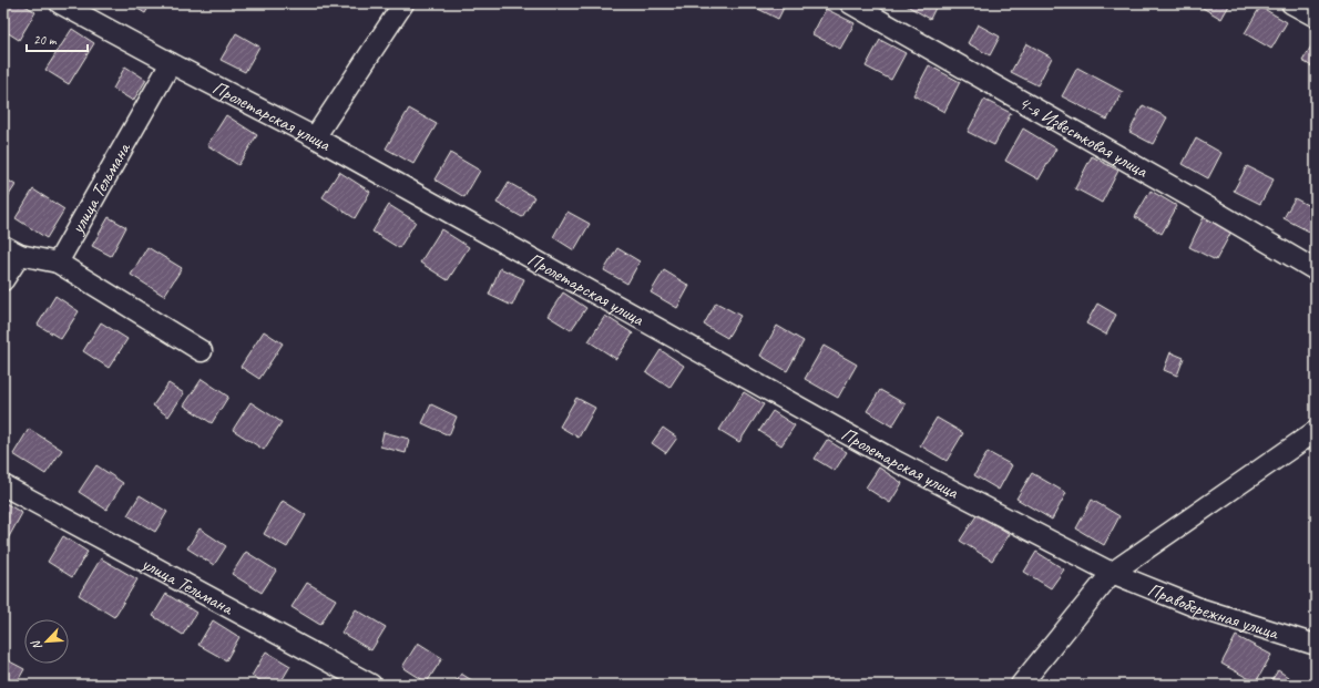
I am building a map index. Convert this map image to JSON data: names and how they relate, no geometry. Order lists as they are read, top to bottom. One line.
{"streets":{"street":["Пролетарская улица","4-я Известковая улица","улица Тельмана","Правобережная улица"]},"crossings":[["Пролетарская улица","улица Тельмана"],["Пролетарская улица","Правобережная улица"]],"scale_bar":"20 m","north":"bottom left"}
